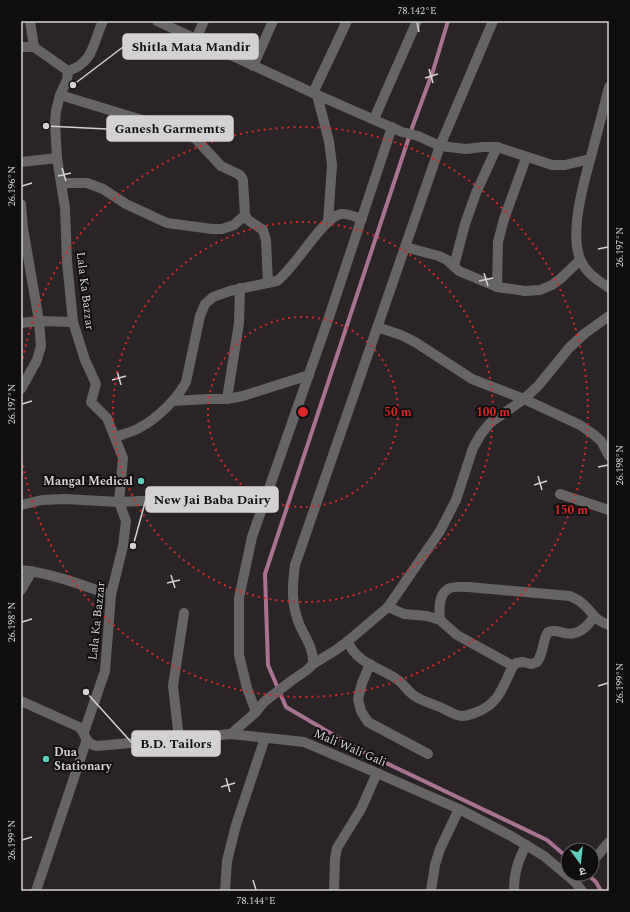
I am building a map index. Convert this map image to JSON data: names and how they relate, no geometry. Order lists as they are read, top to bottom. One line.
{"streets":{"street":["Lala Ka Bazzar","Mali Wali Gali"]},"crossings":[["Lala Ka Bazzar","Mali Wali Gali"]],"places":["Shitla Mata Mandir","Ganesh Garmemts","Mangal Medical","New Jai Baba Dairy","B.D. Tailors","Dua Stationary"],"north":"bottom","coordinates":["78.142°E","26.196°N","26.197°N","26.198°N","26.199°N","78.144°E"],"rings":["50 m","100 m","150 m"]}
